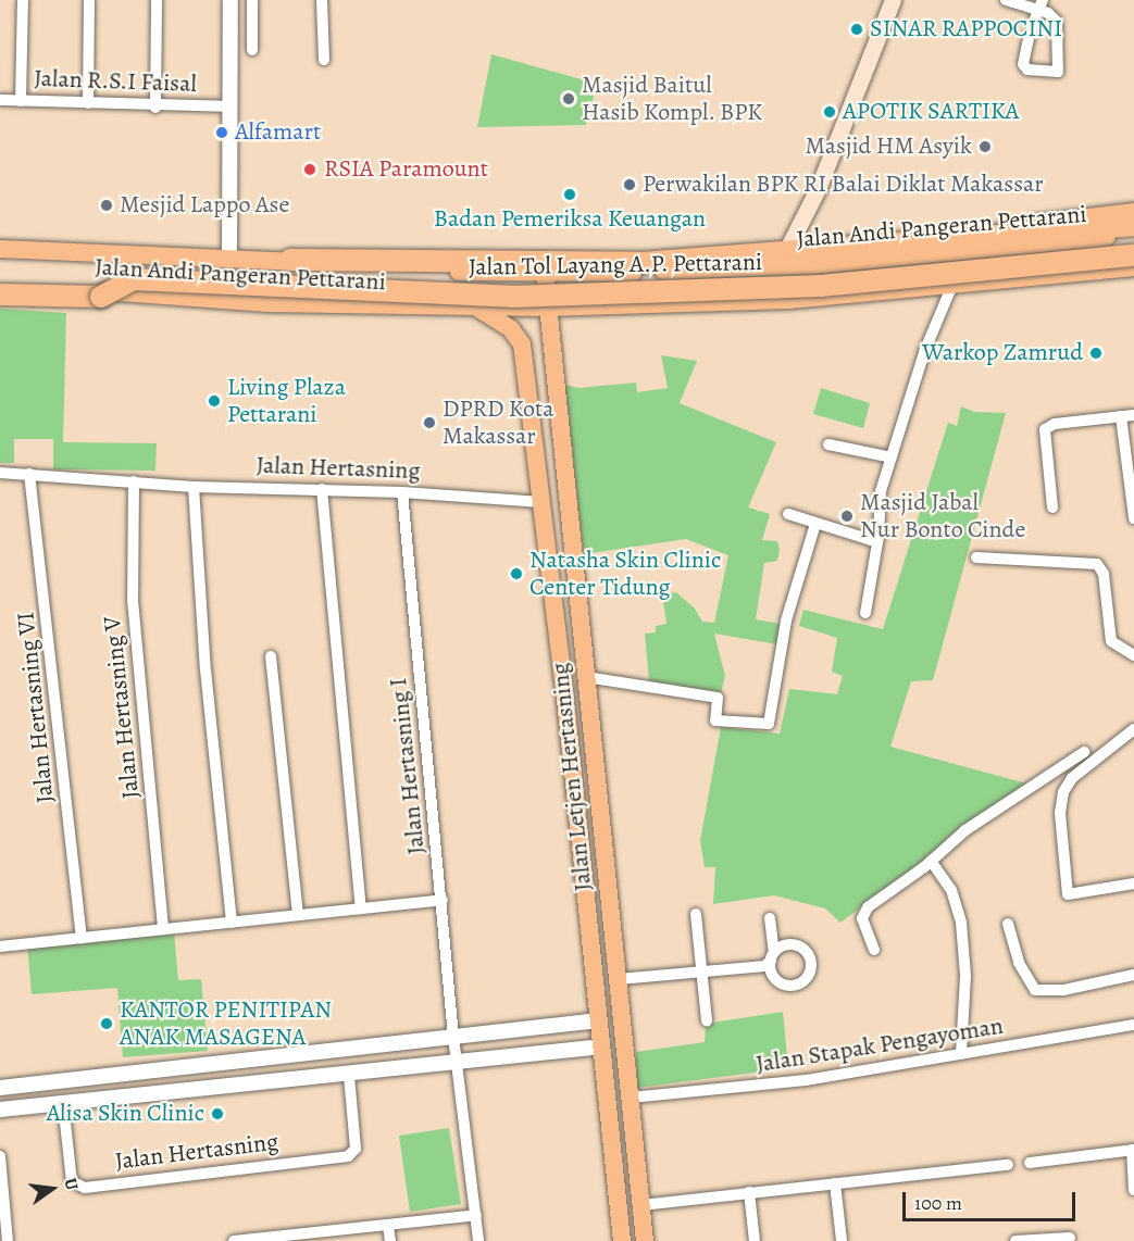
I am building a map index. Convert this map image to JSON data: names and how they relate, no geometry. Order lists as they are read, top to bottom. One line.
{"streets":{"highway":["Jalan Tol Layang A.P. Pettarani"],"main road":["Jalan Andi Pangeran Pettarani","Jalan Letjen Hertasning"],"street":["Jalan R.S.I Faisal","Jalan Hertasning","Jalan Hertasning VI","Jalan Hertasning V","Jalan Hertasning I","Jalan Stapak Pengayoman"]},"crossings":[["Jalan R.S.I Faisal","Jalan Andi Pangeran Pettarani"],["Jalan Andi Pangeran Pettarani","Jalan Tol Layang A.P. Pettarani"],["Jalan Andi Pangeran Pettarani","Jalan Letjen Hertasning"],["Jalan Hertasning","Jalan Hertasning VI"],["Jalan Hertasning","Jalan Hertasning V"],["Jalan Hertasning","Jalan Hertasning I"],["Jalan Hertasning","Jalan Letjen Hertasning"],["Jalan Letjen Hertasning","Jalan Stapak Pengayoman"]],"places":["SINAR RAPPOCINI","Masjid Baitul Hasib Kompl. BPK","APOTIK SARTIKA","Alfamart","Masjid HM Asyik","RSIA Paramount","Perwakilan BPK RI Balai Diklat Makassar","Badan Pemeriksa Keuangan","Mesjid Lappo Ase","Warkop Zamrud","Living Plaza Pettarani","DPRD Kota Makassar","Masjid Jabal Nur Bonto Cinde","Natasha Skin Clinic Center Tidung","KANTOR PENITIPAN ANAK MASAGENA","Alisa Skin Clinic"],"scale_bar":"100 m","north":"right"}
